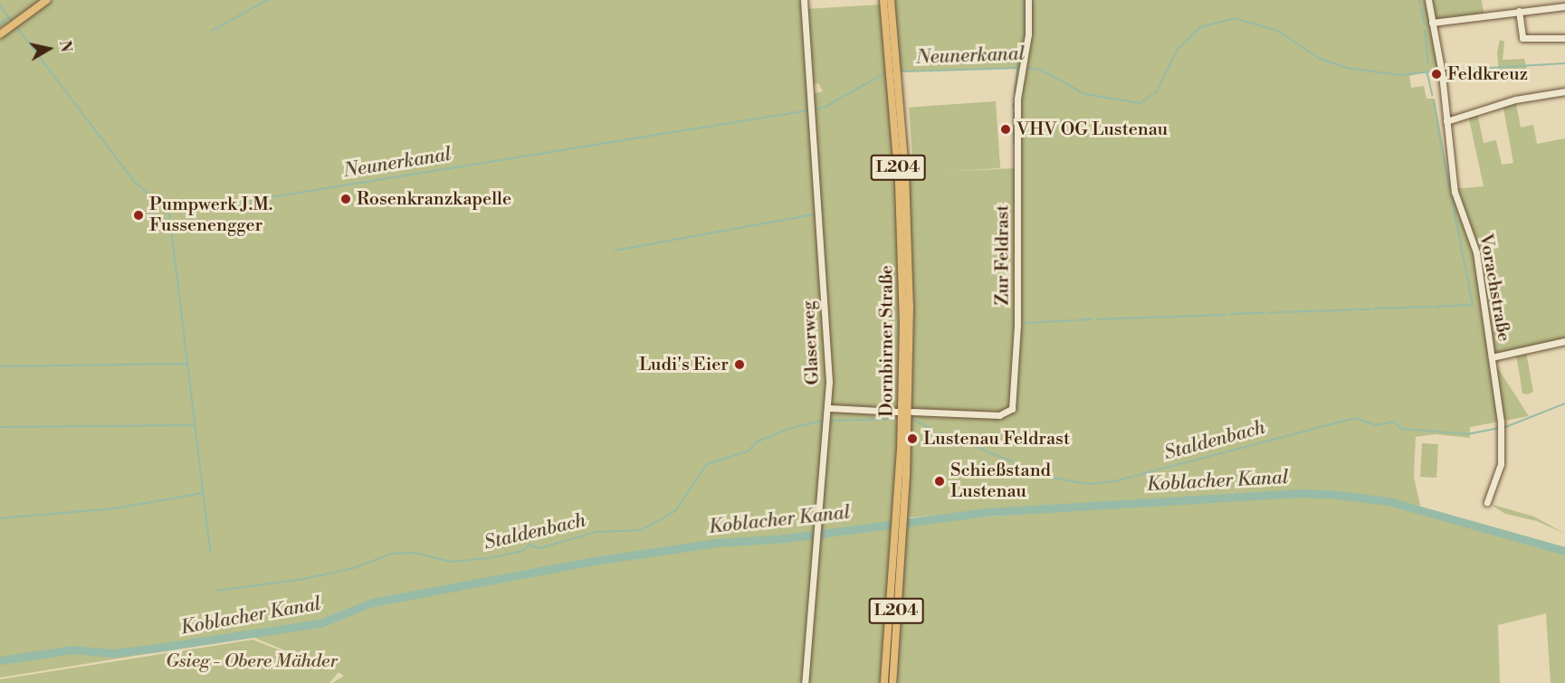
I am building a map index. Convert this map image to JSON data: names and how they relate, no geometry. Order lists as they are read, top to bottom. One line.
{"streets":{"main road":["L204","Dornbirner Straße"],"street":["Zur Feldrast","Vorachstraße","Glaserweg"]},"water":["Neunerkanal","Staldenbach","Koblacher Kanal"],"parks":["Gsieg - Obere Mähder"],"places":["Feldkreuz","VHV OG Lustenau","Rosenkranzkapelle","Pumpwerk J.M. Fussenengger","Ludi's Eier","Lustenau Feldrast","Schießstand Lustenau"],"north":"right"}
